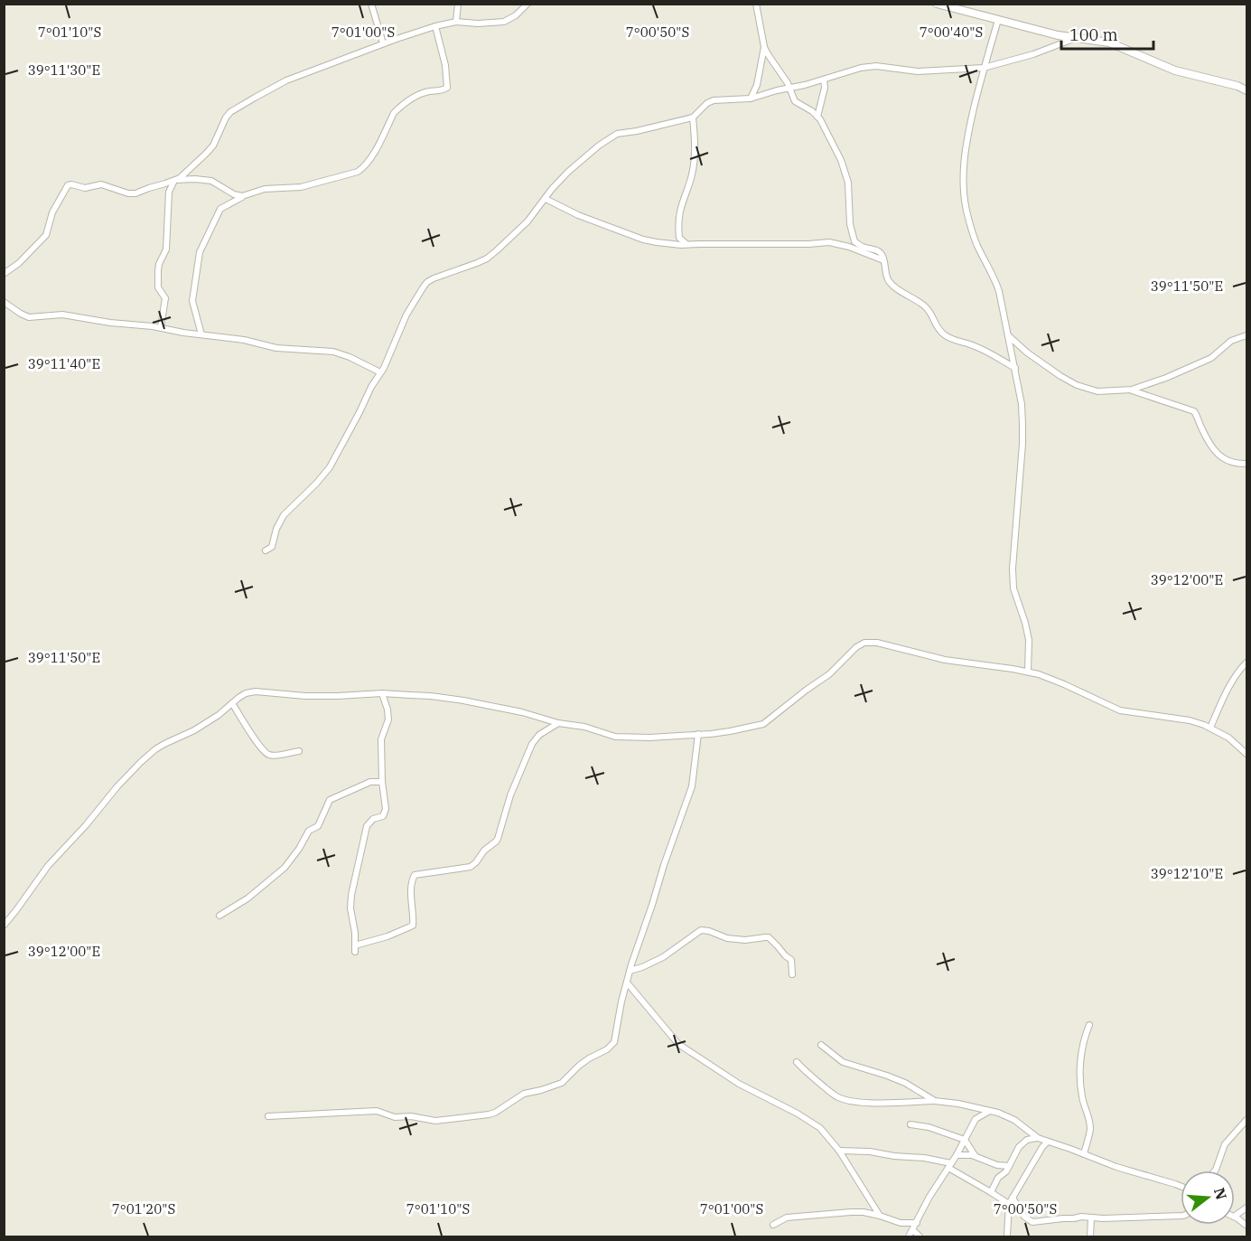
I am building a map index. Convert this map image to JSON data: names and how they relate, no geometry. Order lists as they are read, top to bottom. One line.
{"scale_bar":"100 m","north":"right","coordinates":["7°01'10\"S","7°01'00\"S","7°00'50\"S","7°00'40\"S","39°11'30\"E","39°11'50\"E","39°11'40\"E","39°12'00\"E","39°12'10\"E","7°01'20\"S"]}
